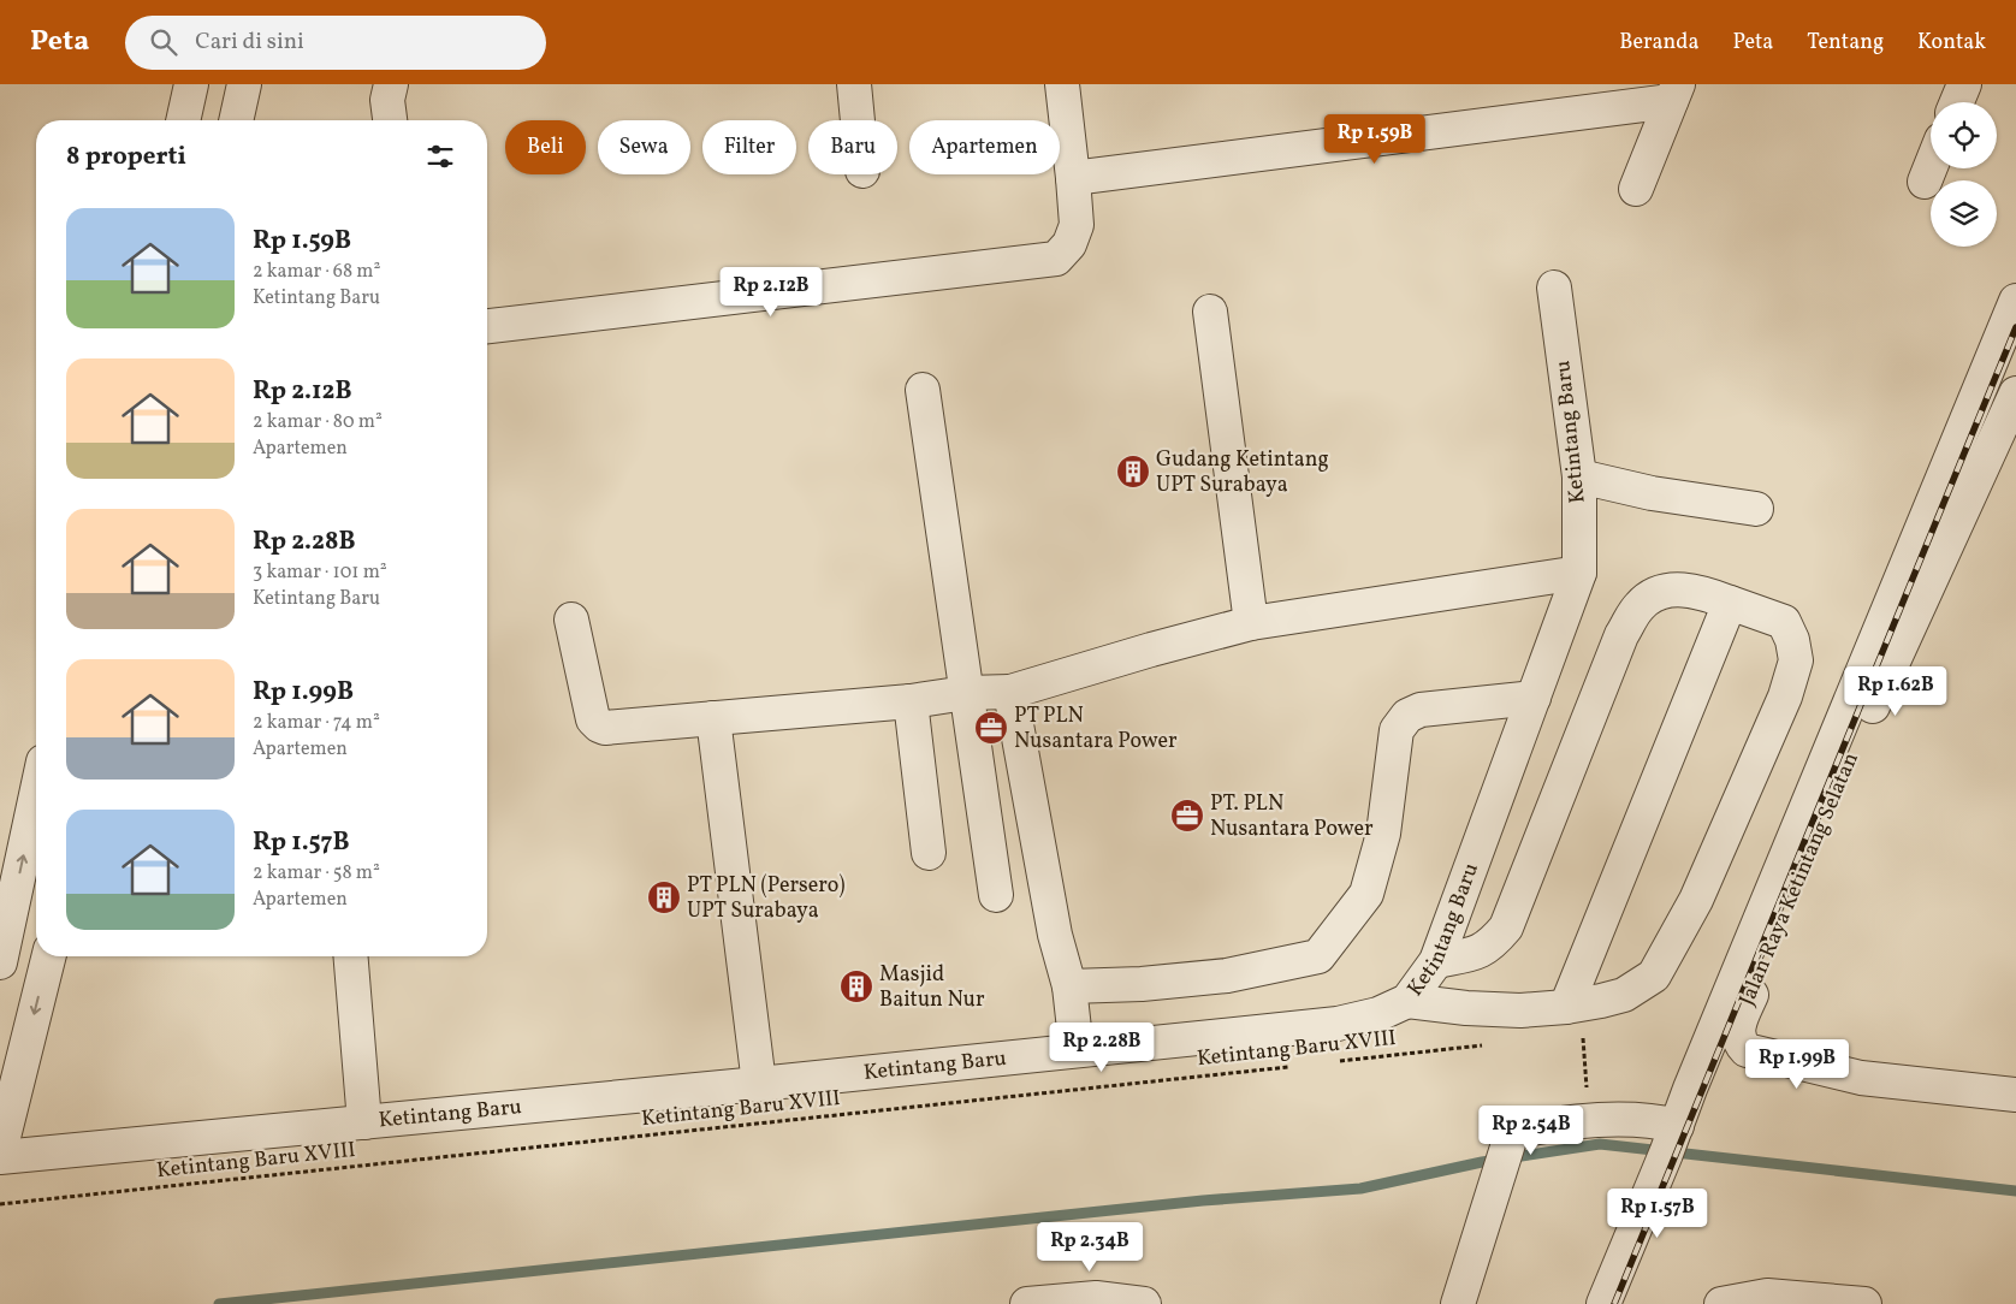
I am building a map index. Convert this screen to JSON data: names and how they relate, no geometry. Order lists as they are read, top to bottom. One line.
{"streets":{"street":["Ketintang Baru","Jalan Raya Ketintang Selatan"],"path":["Ketintang Baru XVIII"]},"places":{"building":["Gudang Ketintang UPT Surabaya","PT PLN (Persero) UPT Surabaya","Masjid Baitun Nur"],"office":["PT PLN Nusantara Power","PT. PLN Nusantara Power"]},"page":{"header":"Peta","search":"Cari di sini","nav":["Beranda","Peta","Tentang","Kontak"],"price":["Rp 1.59B","Rp 2.12B","Rp 1.62B","Rp 2.28B","Rp 1.99B","Rp 2.54B","Rp 1.57B","Rp 2.34B"],"chip":["Beli","Sewa","Filter","Baru","Apartemen"],"heading":"8 properti","list":[{"name":"Rp 1.59B","note":"2 kamar · 68 m² · Ketintang Baru"},{"name":"Rp 2.12B","note":"2 kamar · 80 m² · Apartemen"},{"name":"Rp 2.28B","note":"3 kamar · 101 m² · Ketintang Baru"},{"name":"Rp 1.99B","note":"2 kamar · 74 m² · Apartemen"},{"name":"Rp 1.57B","note":"2 kamar · 58 m² · Apartemen"}]}}
